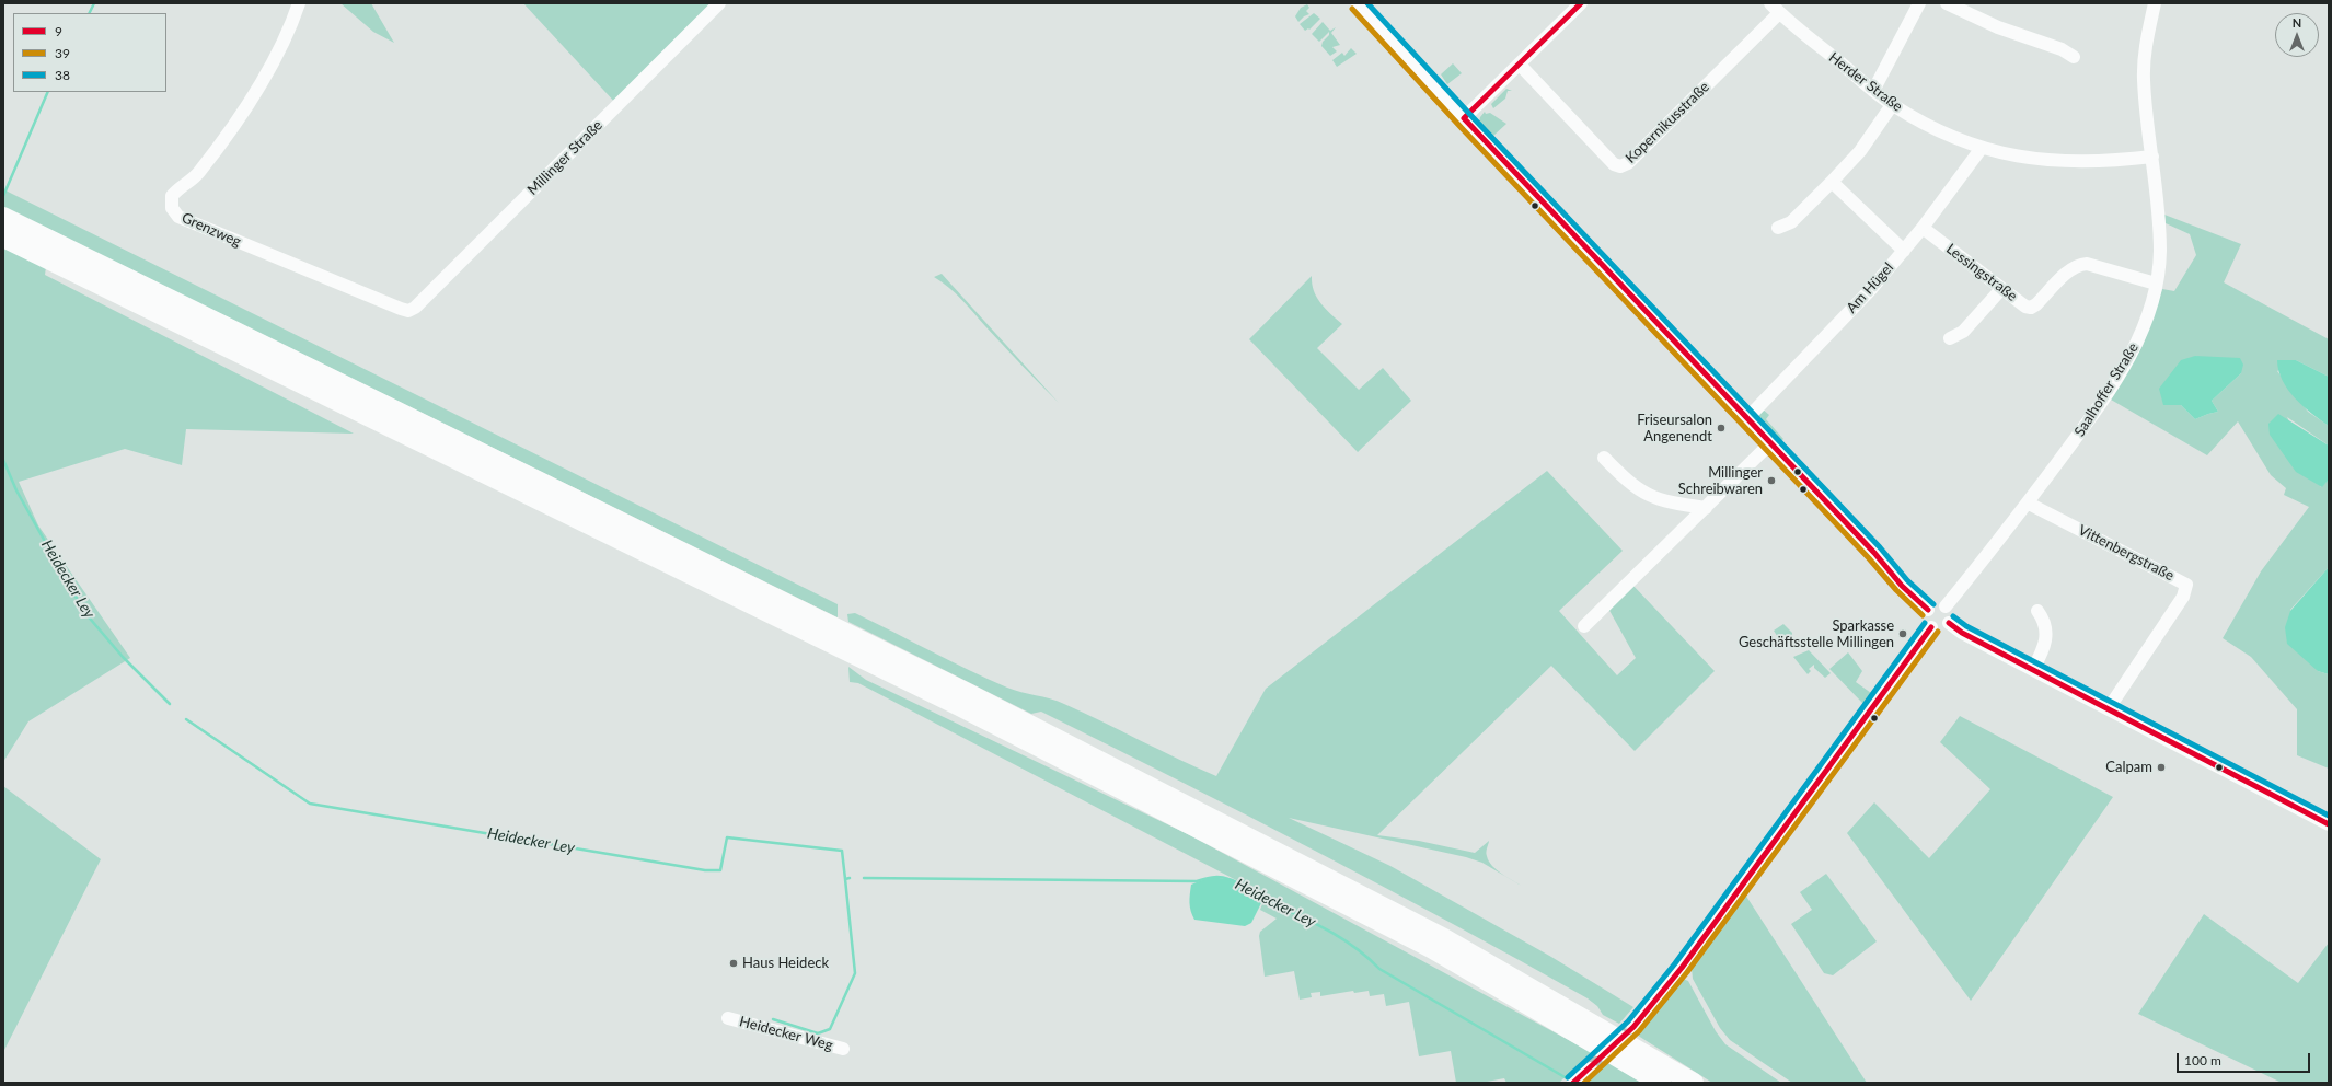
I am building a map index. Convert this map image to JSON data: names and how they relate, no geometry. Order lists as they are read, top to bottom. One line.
{"streets":{"street":["Herder Straße","Kopernikusstraße","Millinger Straße","Grenzweg","Lessingstraße","Am Hügel","Saalhoffer Straße","Vittenbergstraße","Heidecker Weg"]},"crossings":[["Herder Straße","Kopernikusstraße"],["Herder Straße","Am Hügel"],["Herder Straße","Saalhoffer Straße"],["Millinger Straße","Grenzweg"],["Lessingstraße","Am Hügel"],["Lessingstraße","Saalhoffer Straße"],["Saalhoffer Straße","Vittenbergstraße"]],"water":["Heidecker Ley"],"places":["Friseursalon Angenendt","Millinger Schreibwaren","Sparkasse Geschäftsstelle Millingen","Calpam","Haus Heideck"],"lines":["transit line 9","transit line 38","transit line 39"],"legend":["9","39","38"],"scale_bar":"100 m","north":"top"}
